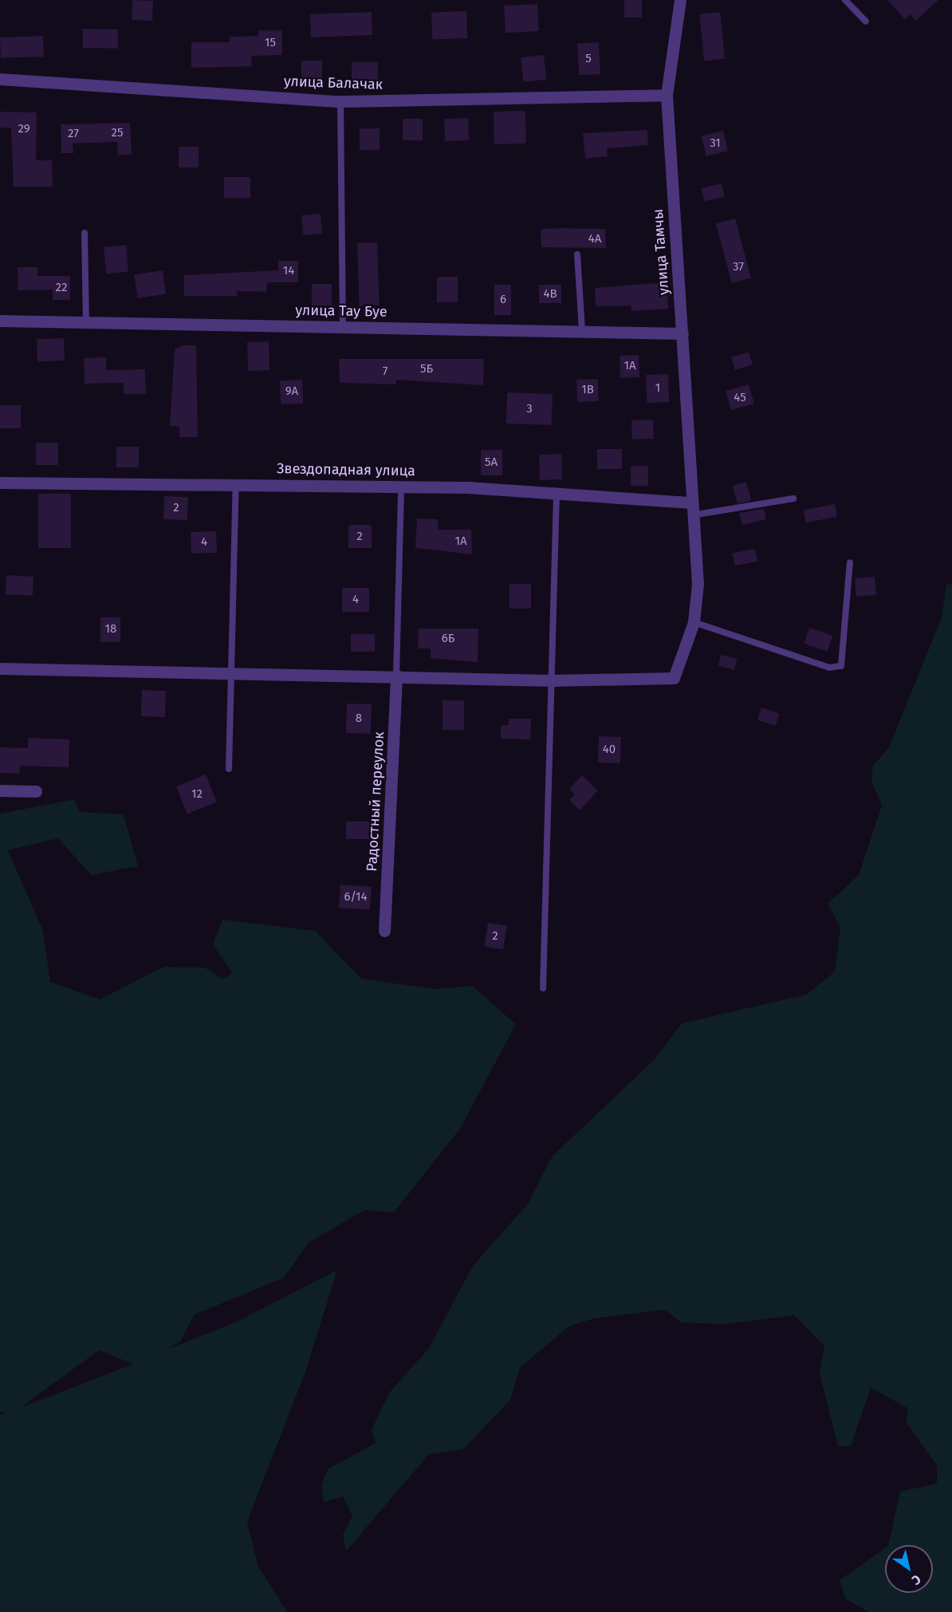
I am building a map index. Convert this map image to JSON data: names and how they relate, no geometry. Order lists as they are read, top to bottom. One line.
{"streets":{"street":["улица Балачак","улица Тамчы","улица Тау Буе","Звездопадная улица","Радостный переулок"]},"crossings":[["улица Балачак","улица Тамчы"],["улица Тамчы","улица Тау Буе"],["улица Тамчы","Звездопадная улица"]],"house_numbers":["15","5","29","25","27","31","4А","37","14","22","4В","6","1А","5Б","7","1","1В","9А","45","3","5А","2","2","1А","4","4","18","6Б","8","40","12","6/14","2"],"north":"bottom right"}
